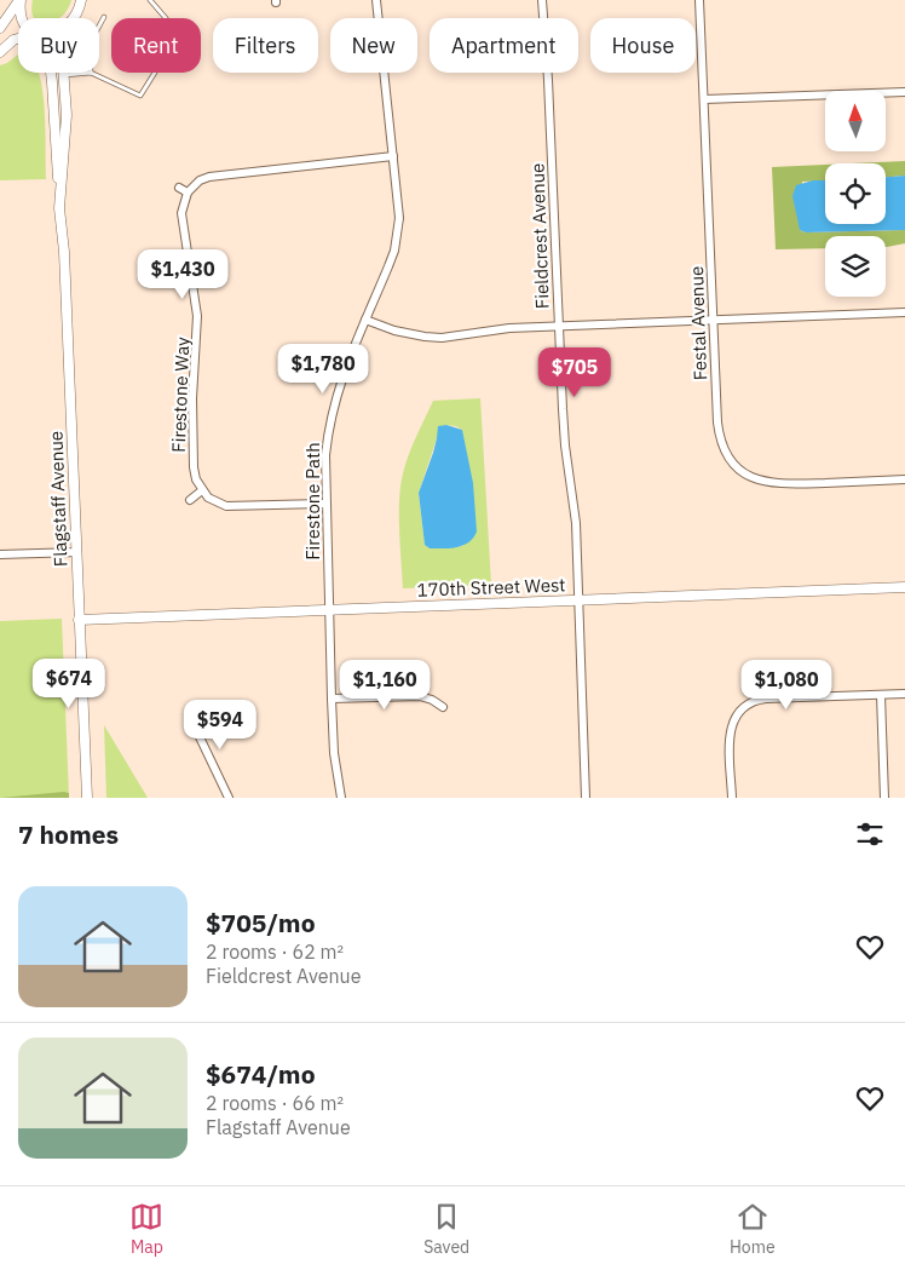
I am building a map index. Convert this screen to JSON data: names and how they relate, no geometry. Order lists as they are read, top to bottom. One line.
{"streets":{"street":["Fieldcrest Avenue","Festal Avenue","Firestone Way","Flagstaff Avenue","Firestone Path","170th Street West"]},"crossings":[["Fieldcrest Avenue","170th Street West"],["Flagstaff Avenue","170th Street West"],["Firestone Path","170th Street West"]],"north":"top","page":{"chip":["Buy","Rent","Filters","New","Apartment","House"],"price":["$1,430","$1,780","$705","$674","$1,160","$1,080","$594"],"heading":"7 homes","list":[{"name":"$705/mo","note":"2 rooms · 62 m² · Fieldcrest Avenue"},{"name":"$674/mo","note":"2 rooms · 66 m² · Flagstaff Avenue"}],"tabs":["Map","Saved","Home"]}}
